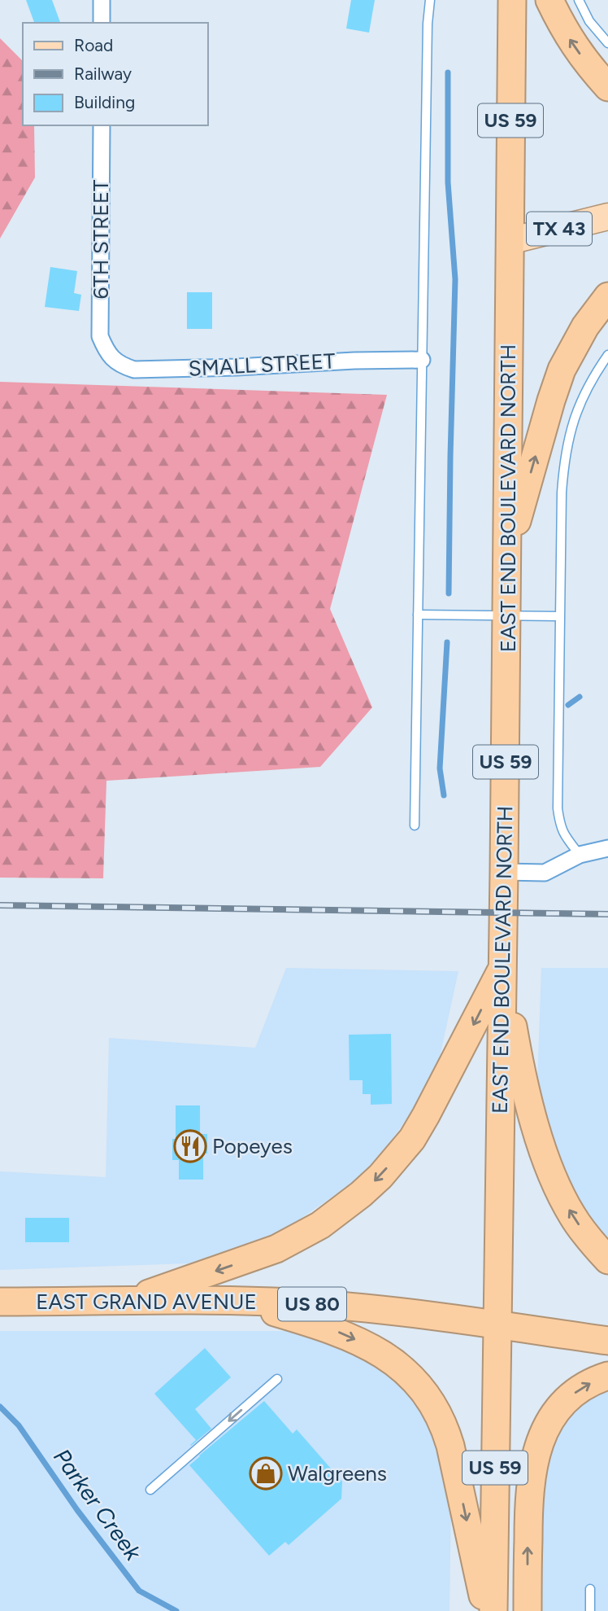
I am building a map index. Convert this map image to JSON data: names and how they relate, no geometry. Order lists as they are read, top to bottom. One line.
{"streets":{"highway":["US 59","EAST END BOULEVARD NORTH","EAST GRAND AVENUE","US 80"],"main road":["TX 43"],"street":["6TH STREET","SMALL STREET"]},"crossings":[["TX 43","EAST END BOULEVARD NORTH"],["6TH STREET","SMALL STREET"],["EAST END BOULEVARD NORTH","EAST GRAND AVENUE"],["EAST END BOULEVARD NORTH","US 80"],["EAST GRAND AVENUE","US 80"]],"water":["Parker Creek"],"places":{"restaurant":["Popeyes"],"shop":["Walgreens"]},"legend":["Road","Railway","Building"]}
